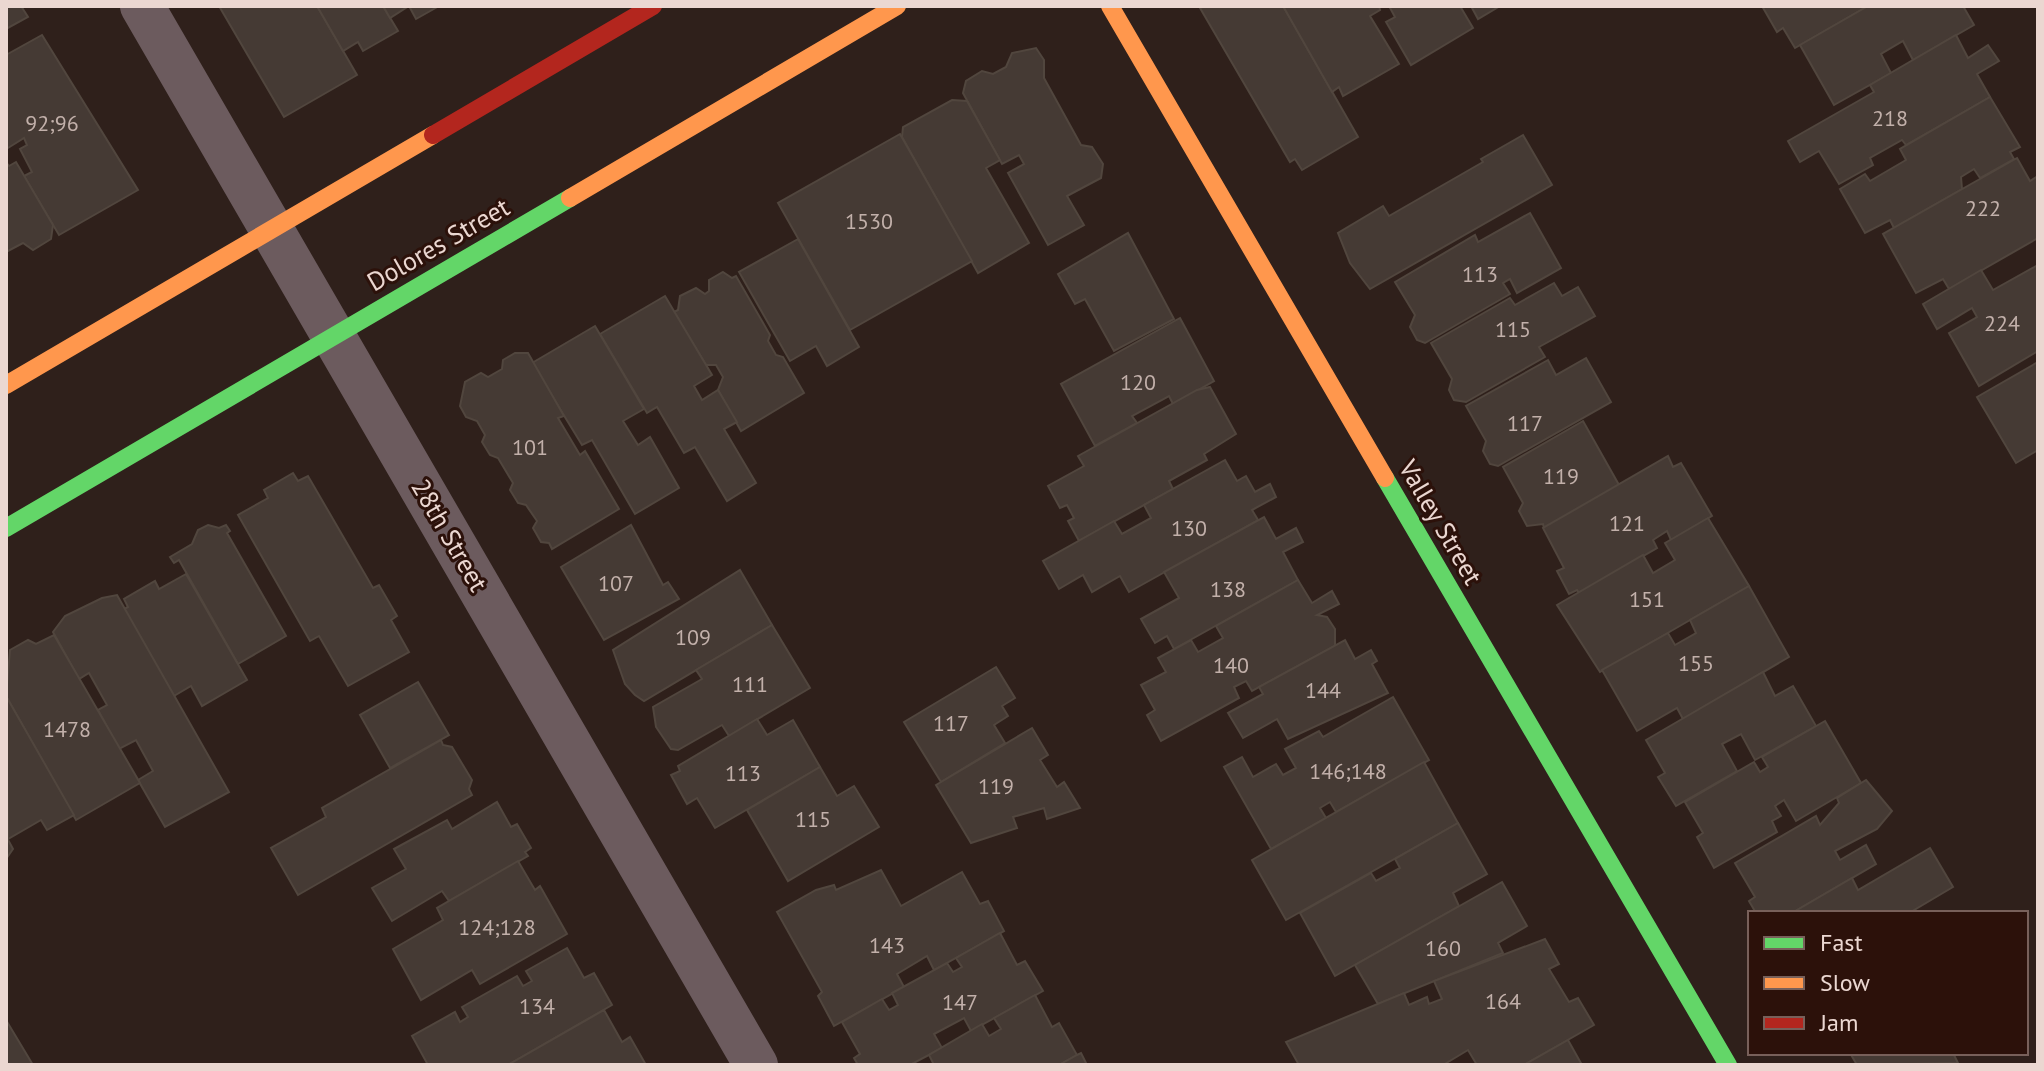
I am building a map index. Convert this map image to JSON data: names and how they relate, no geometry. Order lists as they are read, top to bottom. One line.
{"streets":{"main road":["Dolores Street","Valley Street"],"street":["28th Street"]},"crossings":[["Dolores Street","28th Street"]],"house_numbers":["218","92;96","222","1530","113","224","115","120","117","101","119","121","130","107","138","151","109","155","140","111","144","117","1478","146;148","113","119","115","124;128","143","160","164","147","134"],"legend":["Fast","Slow","Jam"]}
